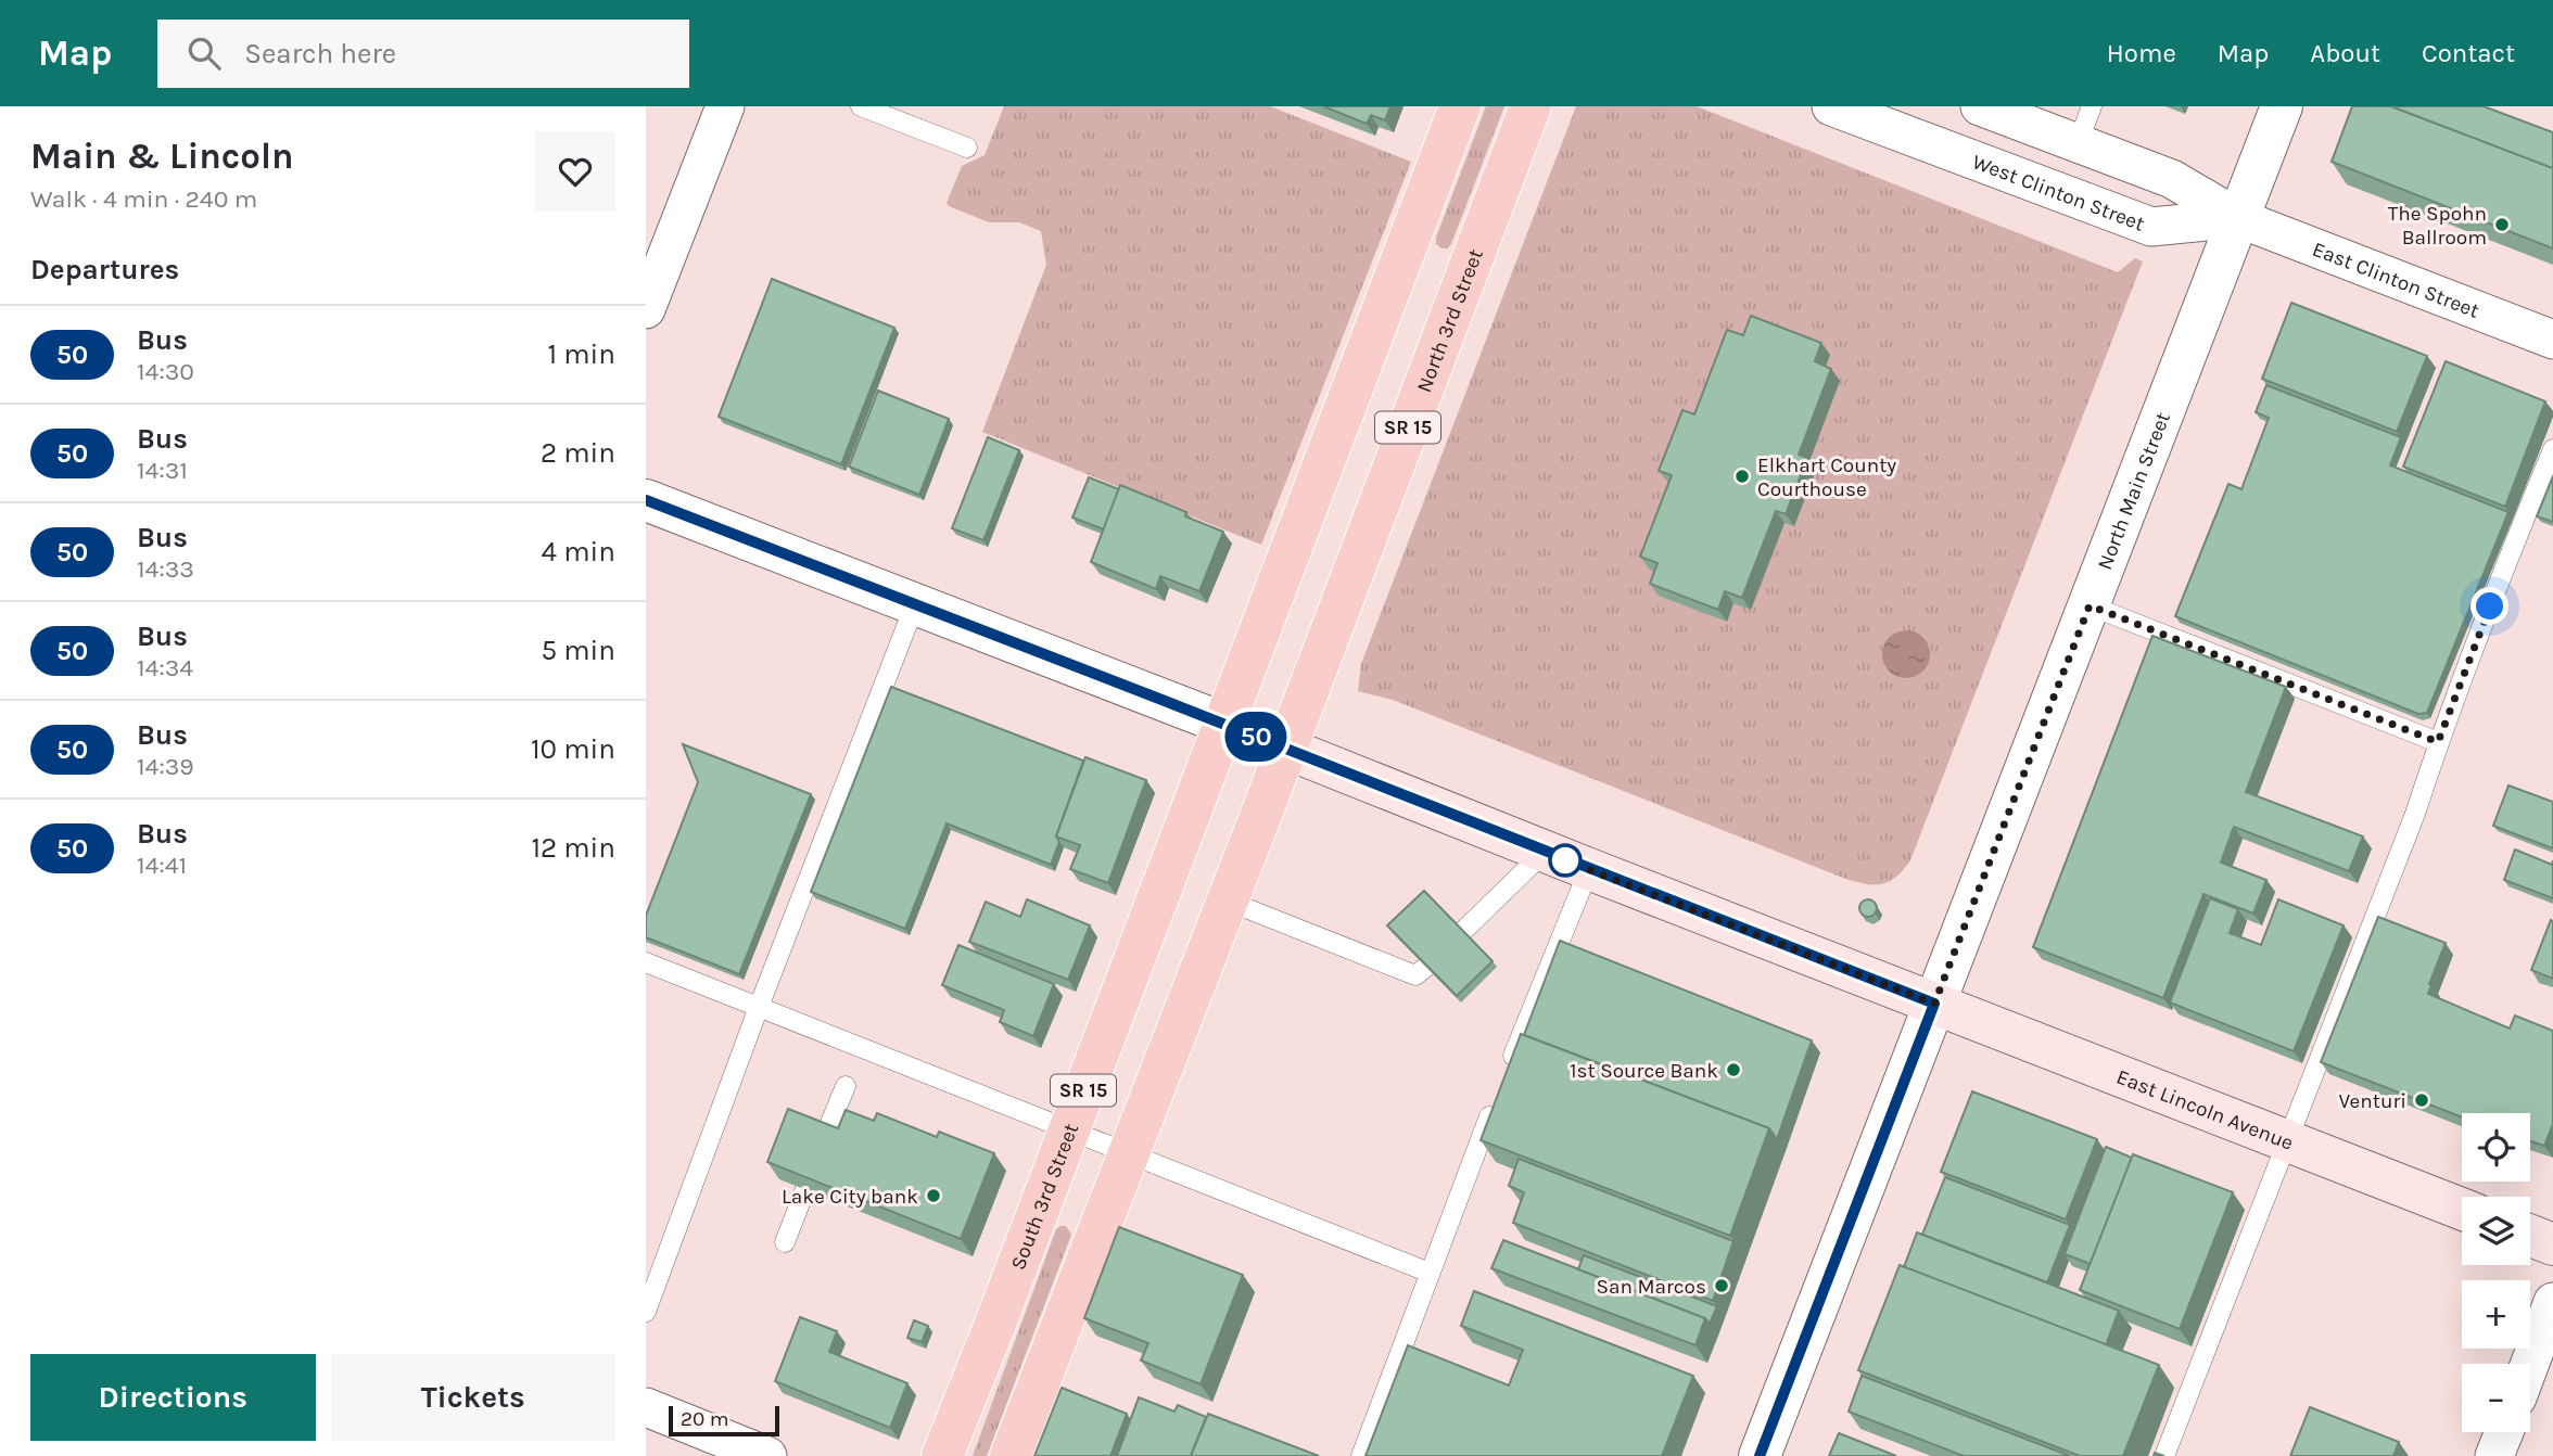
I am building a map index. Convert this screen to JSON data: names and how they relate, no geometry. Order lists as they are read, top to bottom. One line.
{"streets":{"main road":["North 3rd Street","SR 15","East Lincoln Avenue","South 3rd Street"],"street":["West Clinton Street","East Clinton Street","North Main Street"]},"crossings":[["West Clinton Street","East Clinton Street"],["West Clinton Street","North Main Street"],["East Clinton Street","North Main Street"],["North 3rd Street","SR 15"],["North 3rd Street","East Lincoln Avenue"],["SR 15","East Lincoln Avenue"],["SR 15","South 3rd Street"],["North Main Street","East Lincoln Avenue"],["East Lincoln Avenue","South 3rd Street"]],"places":["The Spohn Ballroom","Elkhart County Courthouse","1st Source Bank","Venturi","Lake City bank","San Marcos"],"lines":["bus line 50"],"scale_bar":"20 m","page":{"header":"Map","search":"Search here","nav":["Home","Map","About","Contact"],"heading":[["Main & Lincoln","Walk · 4 min · 240 m"],"Departures"],"on_map":"50","list":[{"mark":"50","name":"Bus","note":"14:30","value":"1 min"},{"mark":"50","name":"Bus","note":"14:31","value":"2 min"},{"mark":"50","name":"Bus","note":"14:33","value":"4 min"},{"mark":"50","name":"Bus","note":"14:34","value":"5 min"},{"mark":"50","name":"Bus","note":"14:39","value":"10 min"},{"mark":"50","name":"Bus","note":"14:41","value":"12 min"}],"map_buttons":["+","−"],"buttons":["Directions","Tickets"],"scale":"20 m"}}
